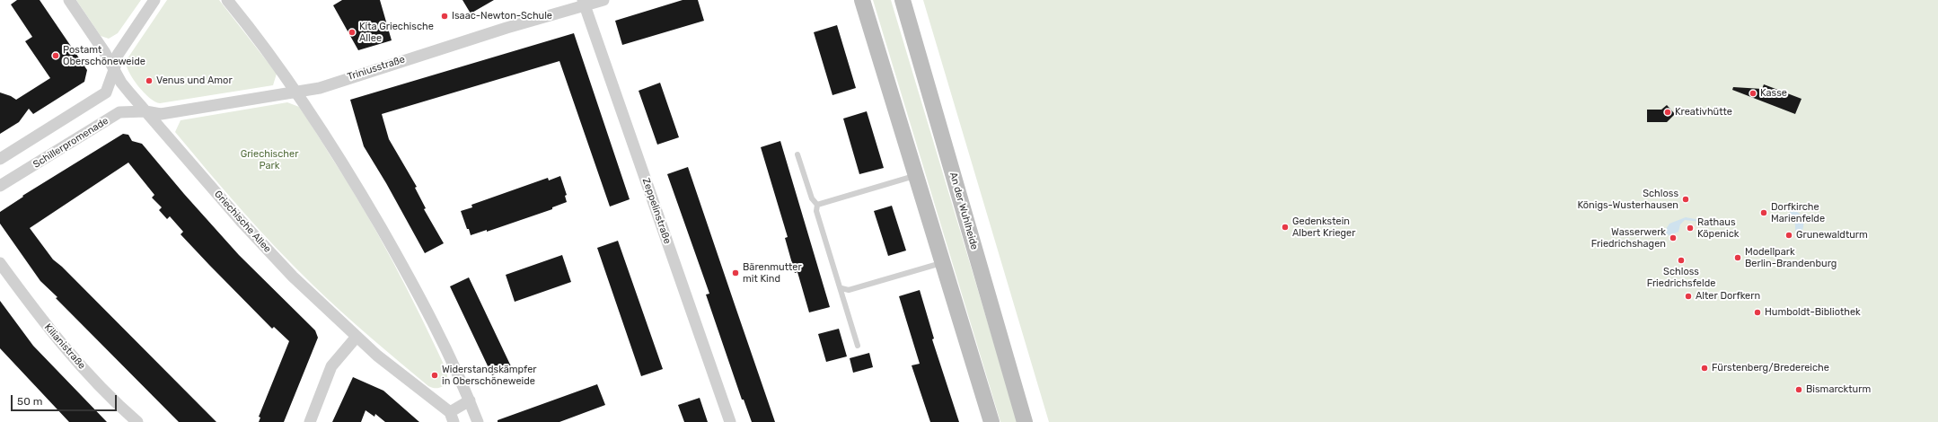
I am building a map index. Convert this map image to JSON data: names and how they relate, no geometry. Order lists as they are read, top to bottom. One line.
{"streets":{"main road":["An der Wuhlheide"],"street":["Triniusstraße","Schillerpromenade","Zeppelinstraße","Griechische Allee","Kilianistraße"]},"crossings":[["Triniusstraße","Schillerpromenade"],["Triniusstraße","Zeppelinstraße"],["Triniusstraße","Griechische Allee"],["Schillerpromenade","Griechische Allee"]],"parks":["Griechischer Park"],"places":["Isaac-Newton-Schule","Kita Griechische Allee","Postamt Oberschöneweide","Venus und Amor","Kasse","Kreativhütte","Schloss Königs-Wusterhausen","Dorfkirche Marienfelde","Gedenkstein Albert Krieger","Rathaus Köpenick","Grunewaldturm","Wasserwerk Friedrichshagen","Modellpark Berlin-Brandenburg","Schloss Friedrichsfelde","Bärenmutter mit Kind","Alter Dorfkern","Humboldt-Bibliothek","Fürstenberg/Bredereiche","Widerstandskämpfer in Oberschöneweide","Bismarckturm"],"scale_bar":"50 m"}
